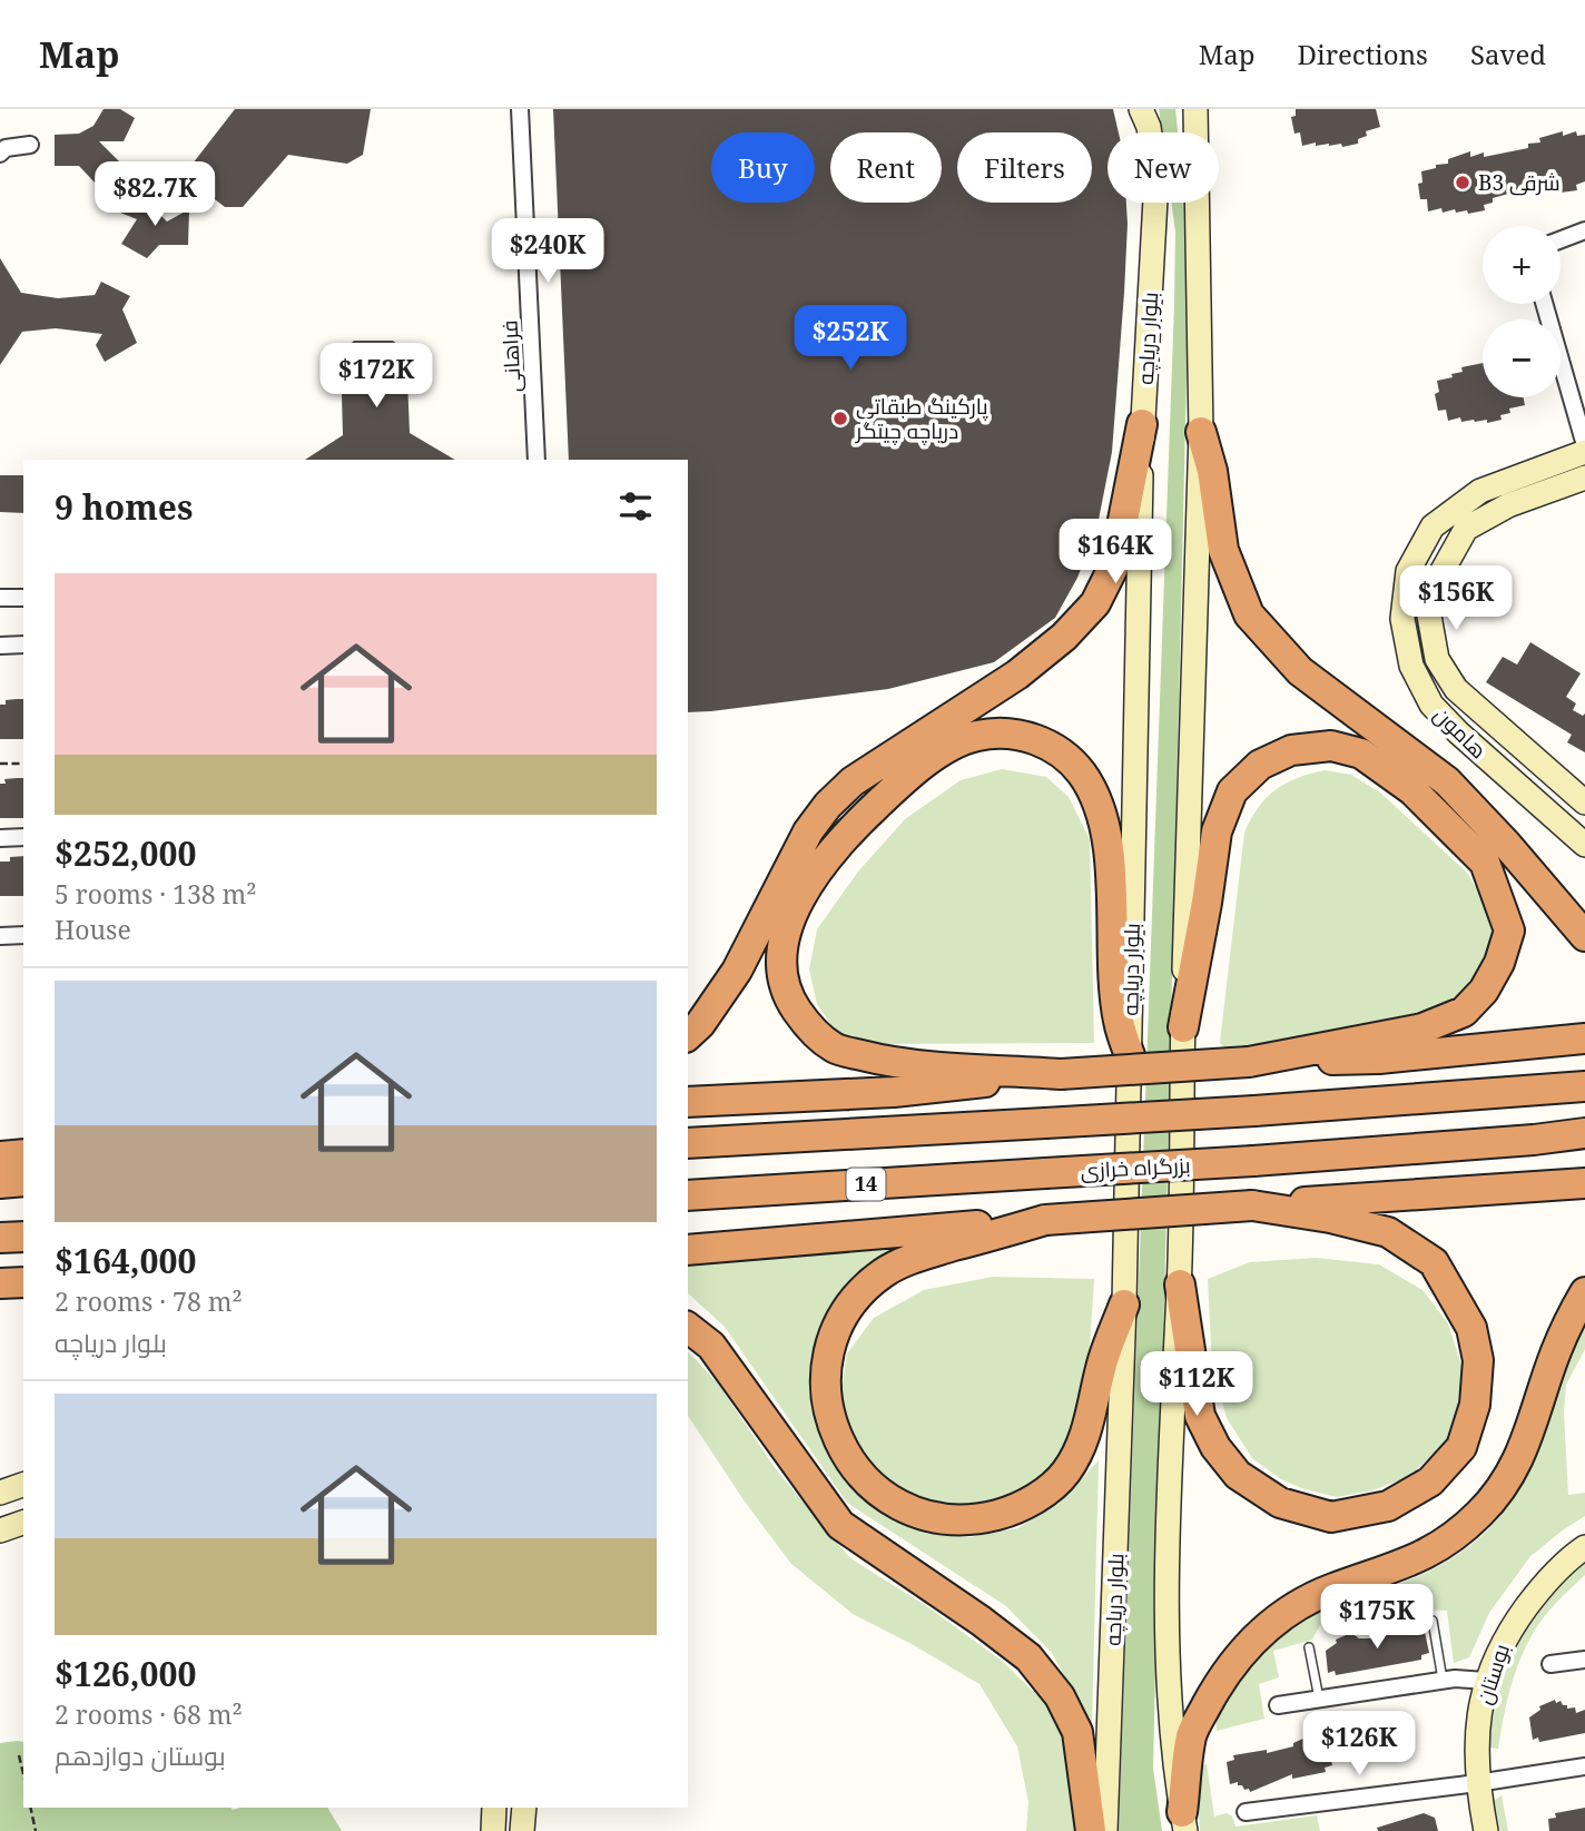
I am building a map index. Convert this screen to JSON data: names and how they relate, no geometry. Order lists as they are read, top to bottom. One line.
{"streets":{"highway":["بزرگراه خرازی","14"],"main road":["بلوار دریاچه","هامون","بوستان"],"street":["فراهانی"]},"places":["B3 شرقی","پارکینگ طبقاتی دریاچه چیتگر"],"page":{"header":"Map","nav":["Map","Directions","Saved"],"chip":["Buy","Rent","Filters","New"],"price":["$82.7K","$240K","$252K","$172K","$164K","$156K","$112K","$175K","$126K"],"map_buttons":["+","−"],"heading":"9 homes","list":[{"name":"$252,000","note":"5 rooms · 138 m² · House"},{"name":"$164,000","note":"2 rooms · 78 m² · بلوار دریاچه"},{"name":"$126,000","note":"2 rooms · 68 m² · بوستان دوازدهم"}]}}
